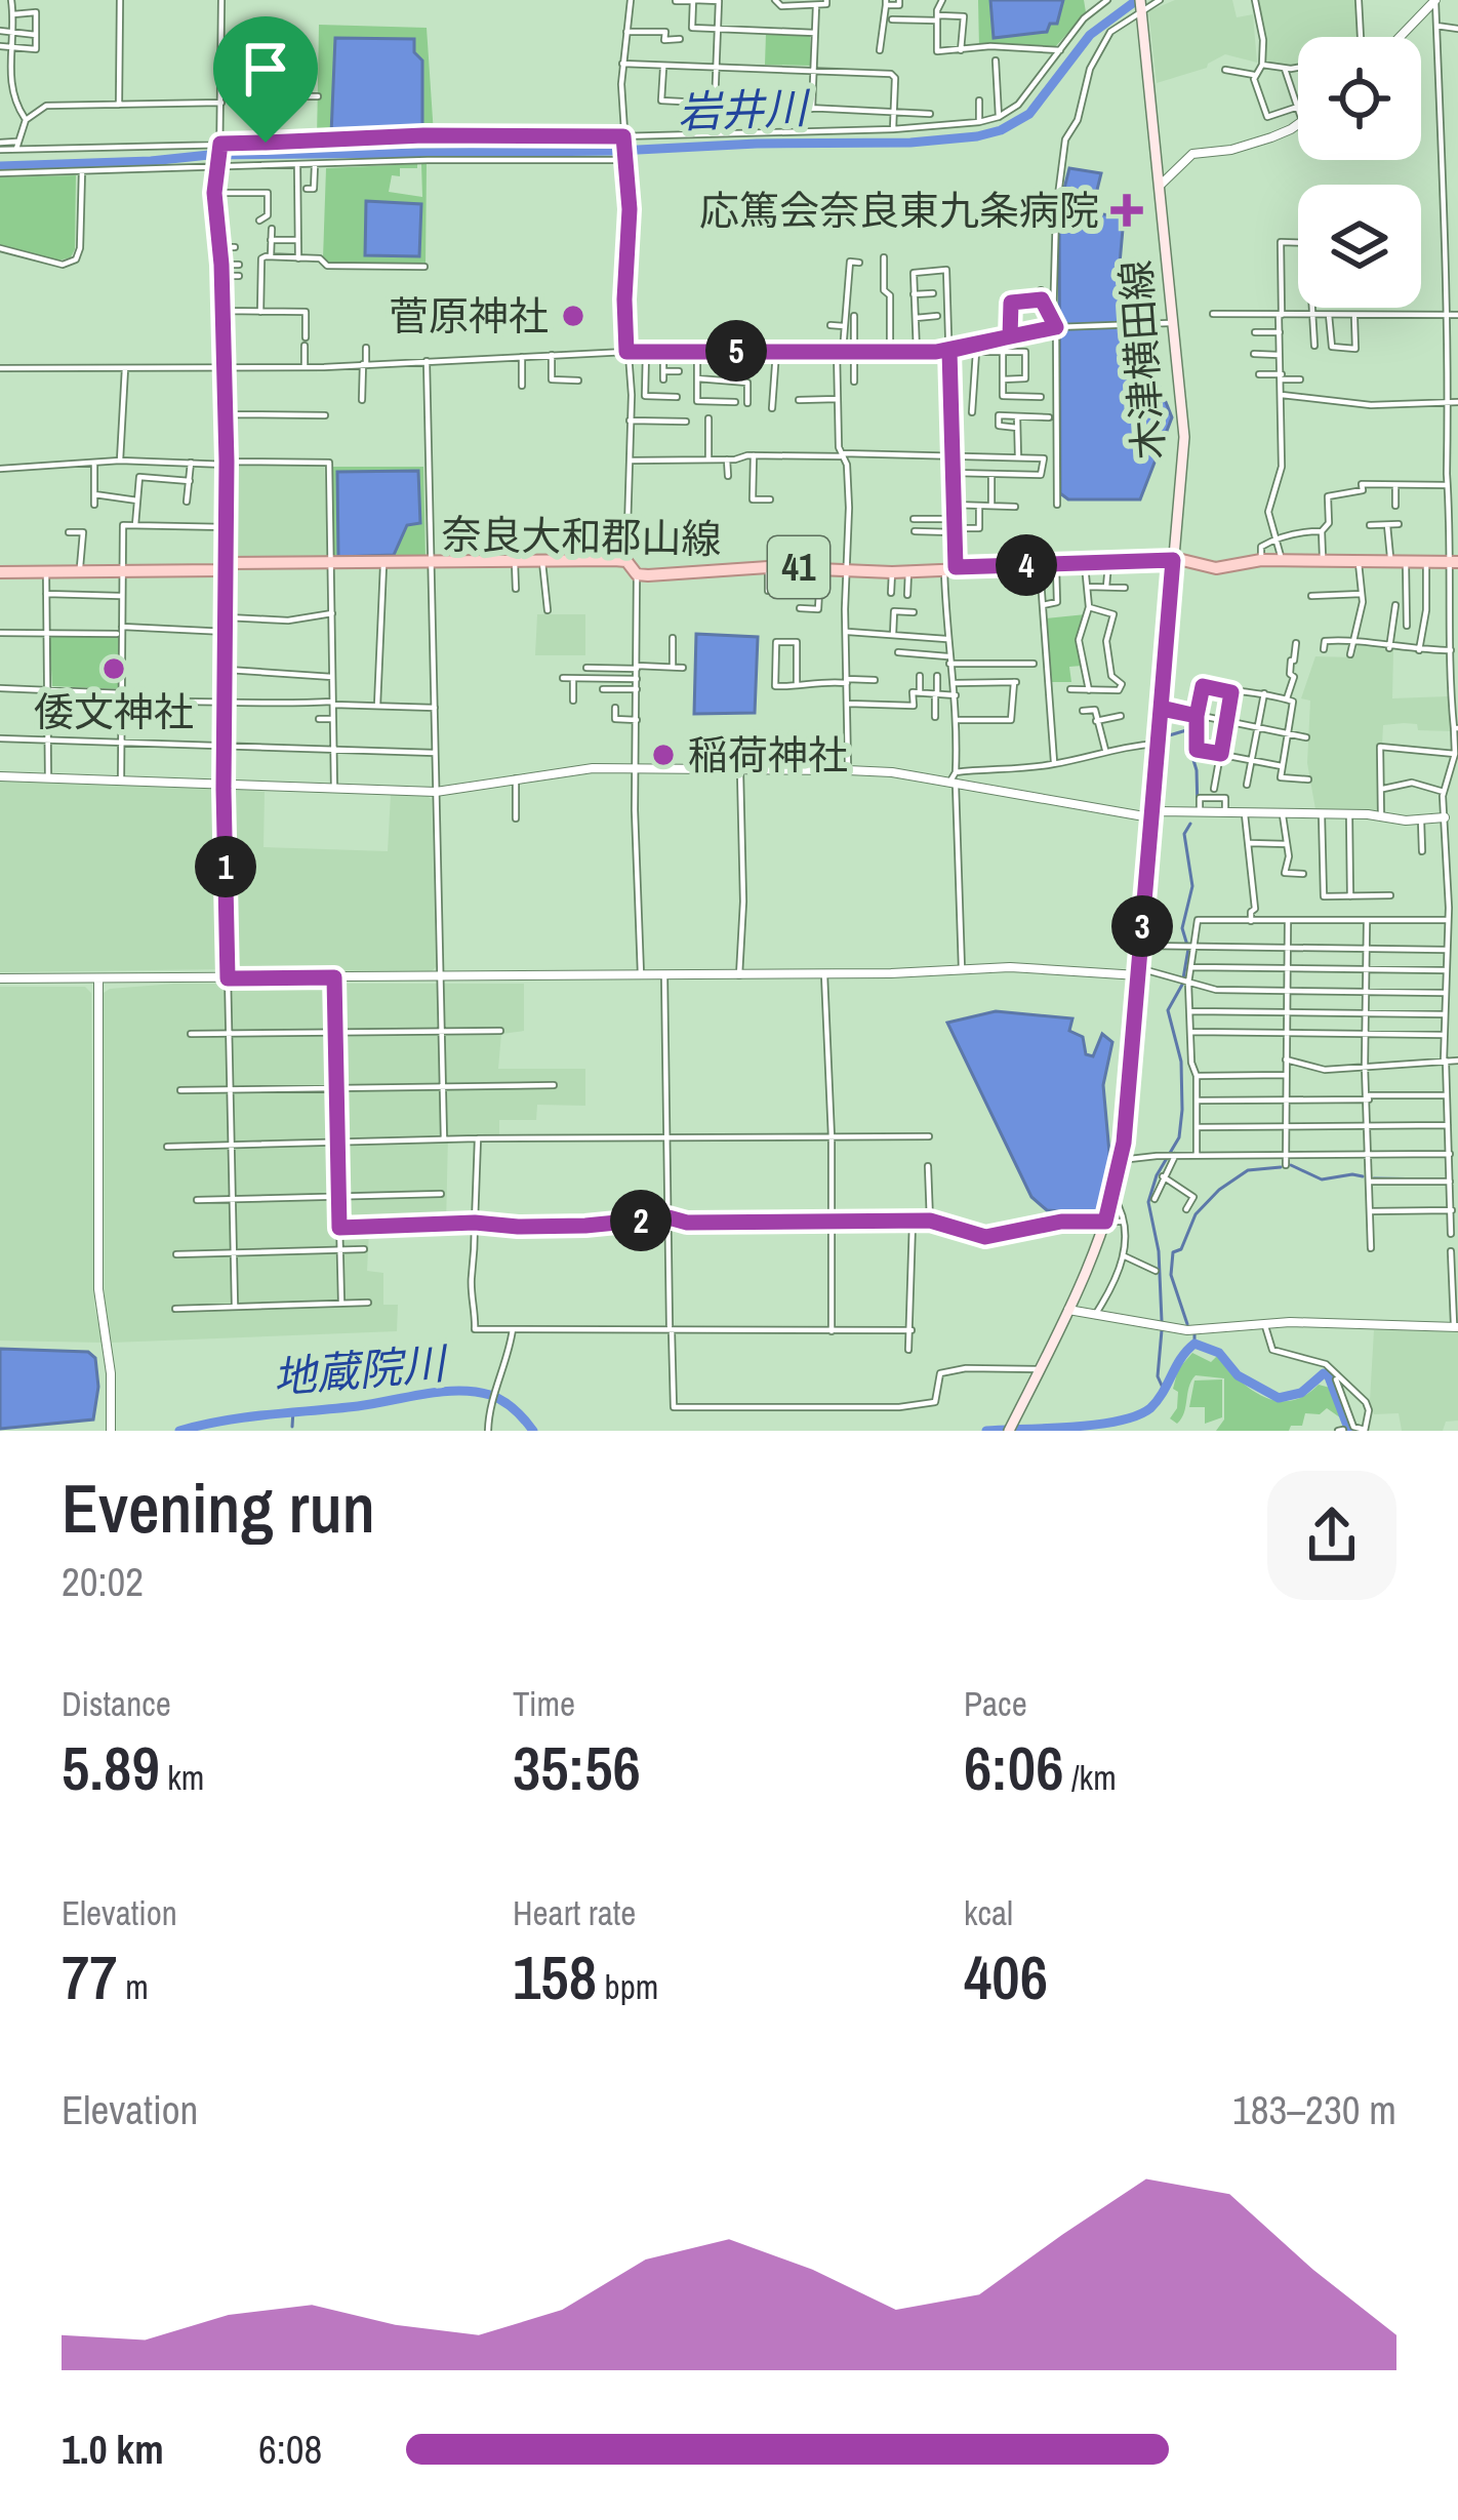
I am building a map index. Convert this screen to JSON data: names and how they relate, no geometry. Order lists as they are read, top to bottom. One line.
{"streets":{"main road":["木津横田線","奈良大和郡山線","41"]},"crossings":[["木津横田線","奈良大和郡山線"]],"water":["岩井川","地蔵院川"],"places":{"health":["応篤会奈良東九条病院"],"other":["菅原神社","倭文神社","稲荷神社"]},"page":{"pins":["5","4","1","3","2"],"heading":["Evening run","20:02"],"stats":[["Distance","5.89 km"],["Time","35:56"],["Pace","6:06 /km"],["Elevation","77 m"],["Heart rate","158 bpm"],["kcal","406"]],"chart":["Elevation","183–230 m"],"list":[{"name":"1.0 km","note":"6:08"}]}}
